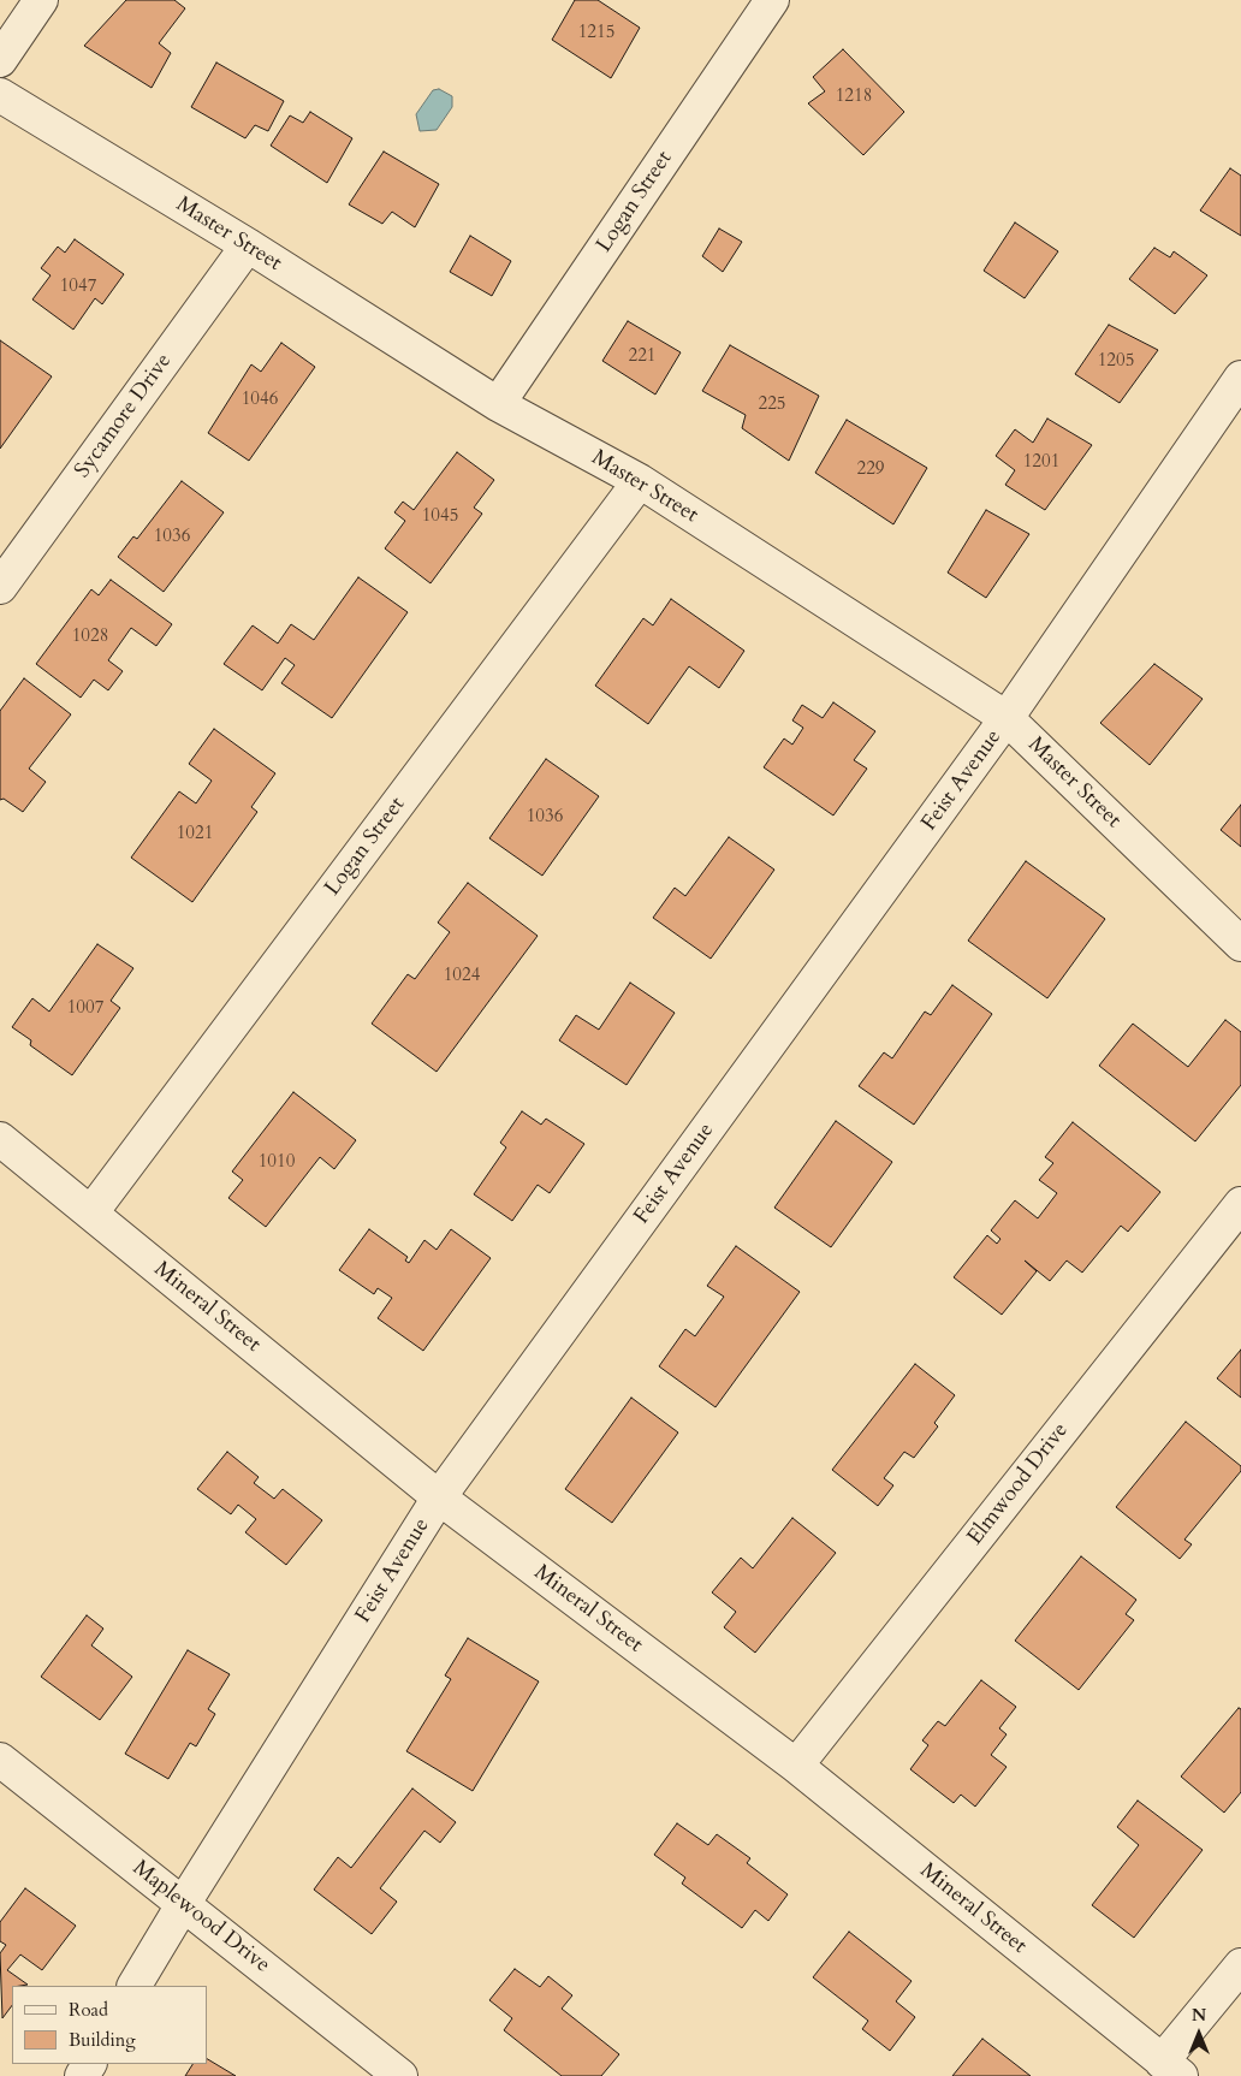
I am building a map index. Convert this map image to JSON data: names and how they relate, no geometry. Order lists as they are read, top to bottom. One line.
{"streets":{"street":["Logan Street","Master Street","Sycamore Drive","Feist Avenue","Mineral Street","Elmwood Drive","Maplewood Drive"]},"crossings":[["Logan Street","Master Street"],["Logan Street","Mineral Street"],["Master Street","Sycamore Drive"],["Master Street","Feist Avenue"],["Feist Avenue","Mineral Street"],["Feist Avenue","Maplewood Drive"],["Mineral Street","Elmwood Drive"]],"house_numbers":["1215","1218","1047","221","1205","1046","225","1201","229","1045","1036","1028","1036","1021","1024","1007","1010"],"legend":["Road","Building"],"north":"top"}
